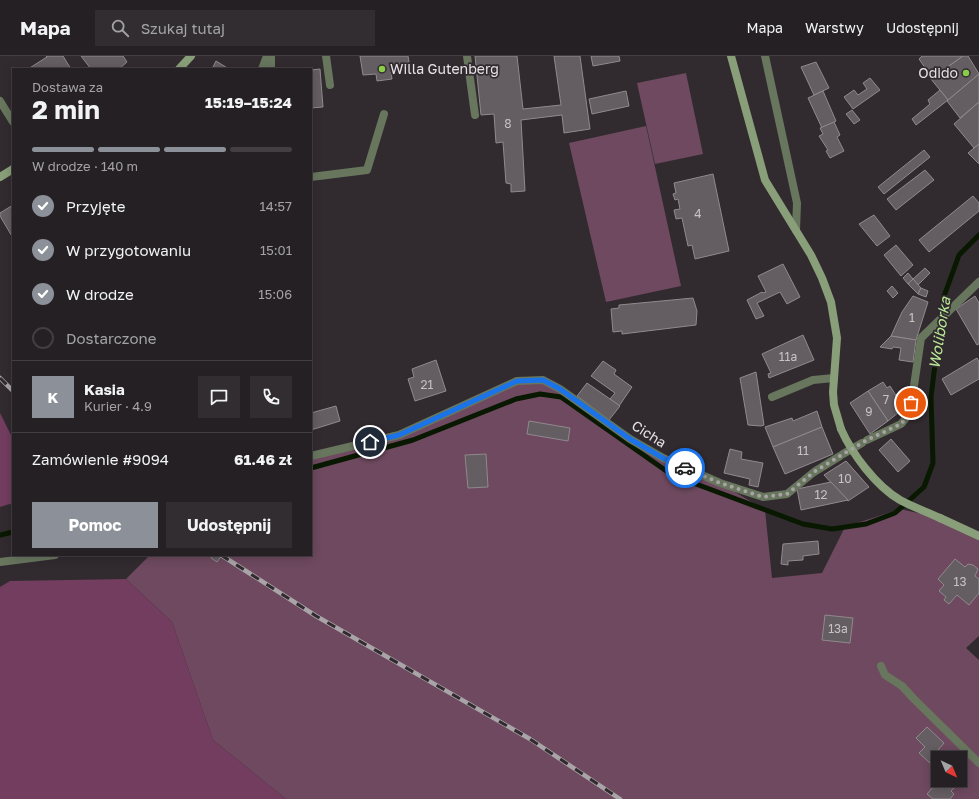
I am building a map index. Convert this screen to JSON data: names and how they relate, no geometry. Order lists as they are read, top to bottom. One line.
{"streets":{"street":["Cicha"]},"water":["Woliborka"],"places":["Willa Gutenberg","Odido"],"house_numbers":["8","4","1","11a","21","7","9","11","10","12","13","13a"],"north":"bottom right","page":{"header":"Mapa","search":"Szukaj tutaj","nav":["Mapa","Warstwy","Udostępnij"],"heading":["2 min","Dostawa za","15:19–15:24"],"panel":["Kasia","Kurier · 4.9","Zamówienie #9094","61.46 zł"],"bar":"W drodze · 140 m","list":[["Przyjęte","14:57"],["W przygotowaniu","15:01"],["W drodze","15:06"],"Dostarczone"],"round":"K","buttons":["Pomoc","Udostępnij"]}}
